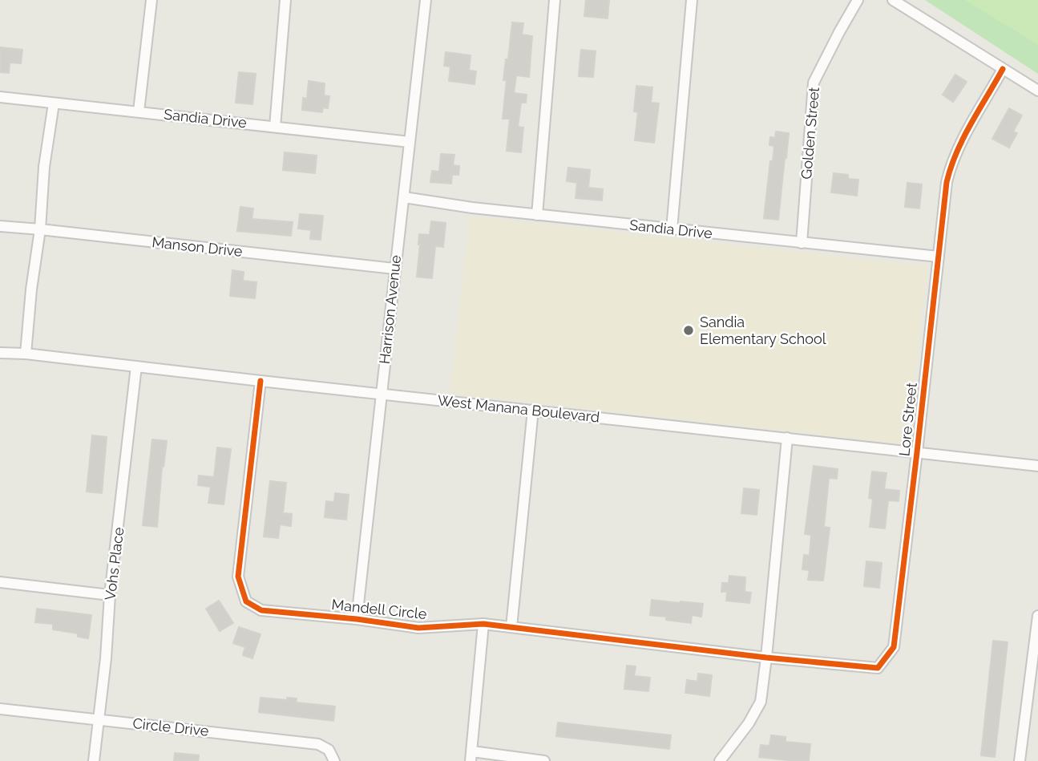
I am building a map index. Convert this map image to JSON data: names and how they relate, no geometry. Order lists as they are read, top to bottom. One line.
{"streets":{"street":["Sandia Drive","Golden Street","Manson Drive","Harrison Avenue","West Manana Boulevard","Lore Street","Vohs Place","Mandell Circle","Circle Drive"]},"crossings":[["Sandia Drive","Golden Street"],["Sandia Drive","Harrison Avenue"],["Sandia Drive","Lore Street"],["Manson Drive","Harrison Avenue"],["Harrison Avenue","West Manana Boulevard"],["Harrison Avenue","Mandell Circle"],["West Manana Boulevard","Lore Street"],["West Manana Boulevard","Vohs Place"],["West Manana Boulevard","Mandell Circle"],["Lore Street","Mandell Circle"],["Vohs Place","Circle Drive"]],"places":["Sandia Elementary School"]}
